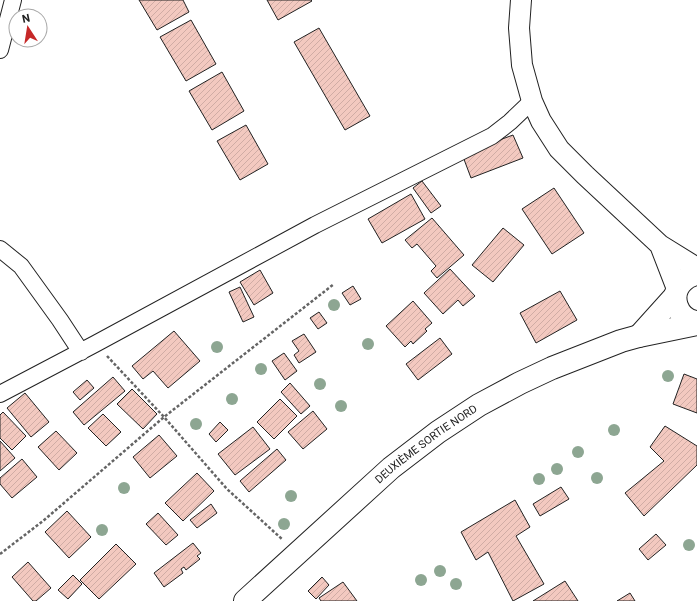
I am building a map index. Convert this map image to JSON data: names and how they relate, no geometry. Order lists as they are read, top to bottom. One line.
{"streets":{"main road":["DEUXIÈME SORTIE NORD"]},"north":"top"}
